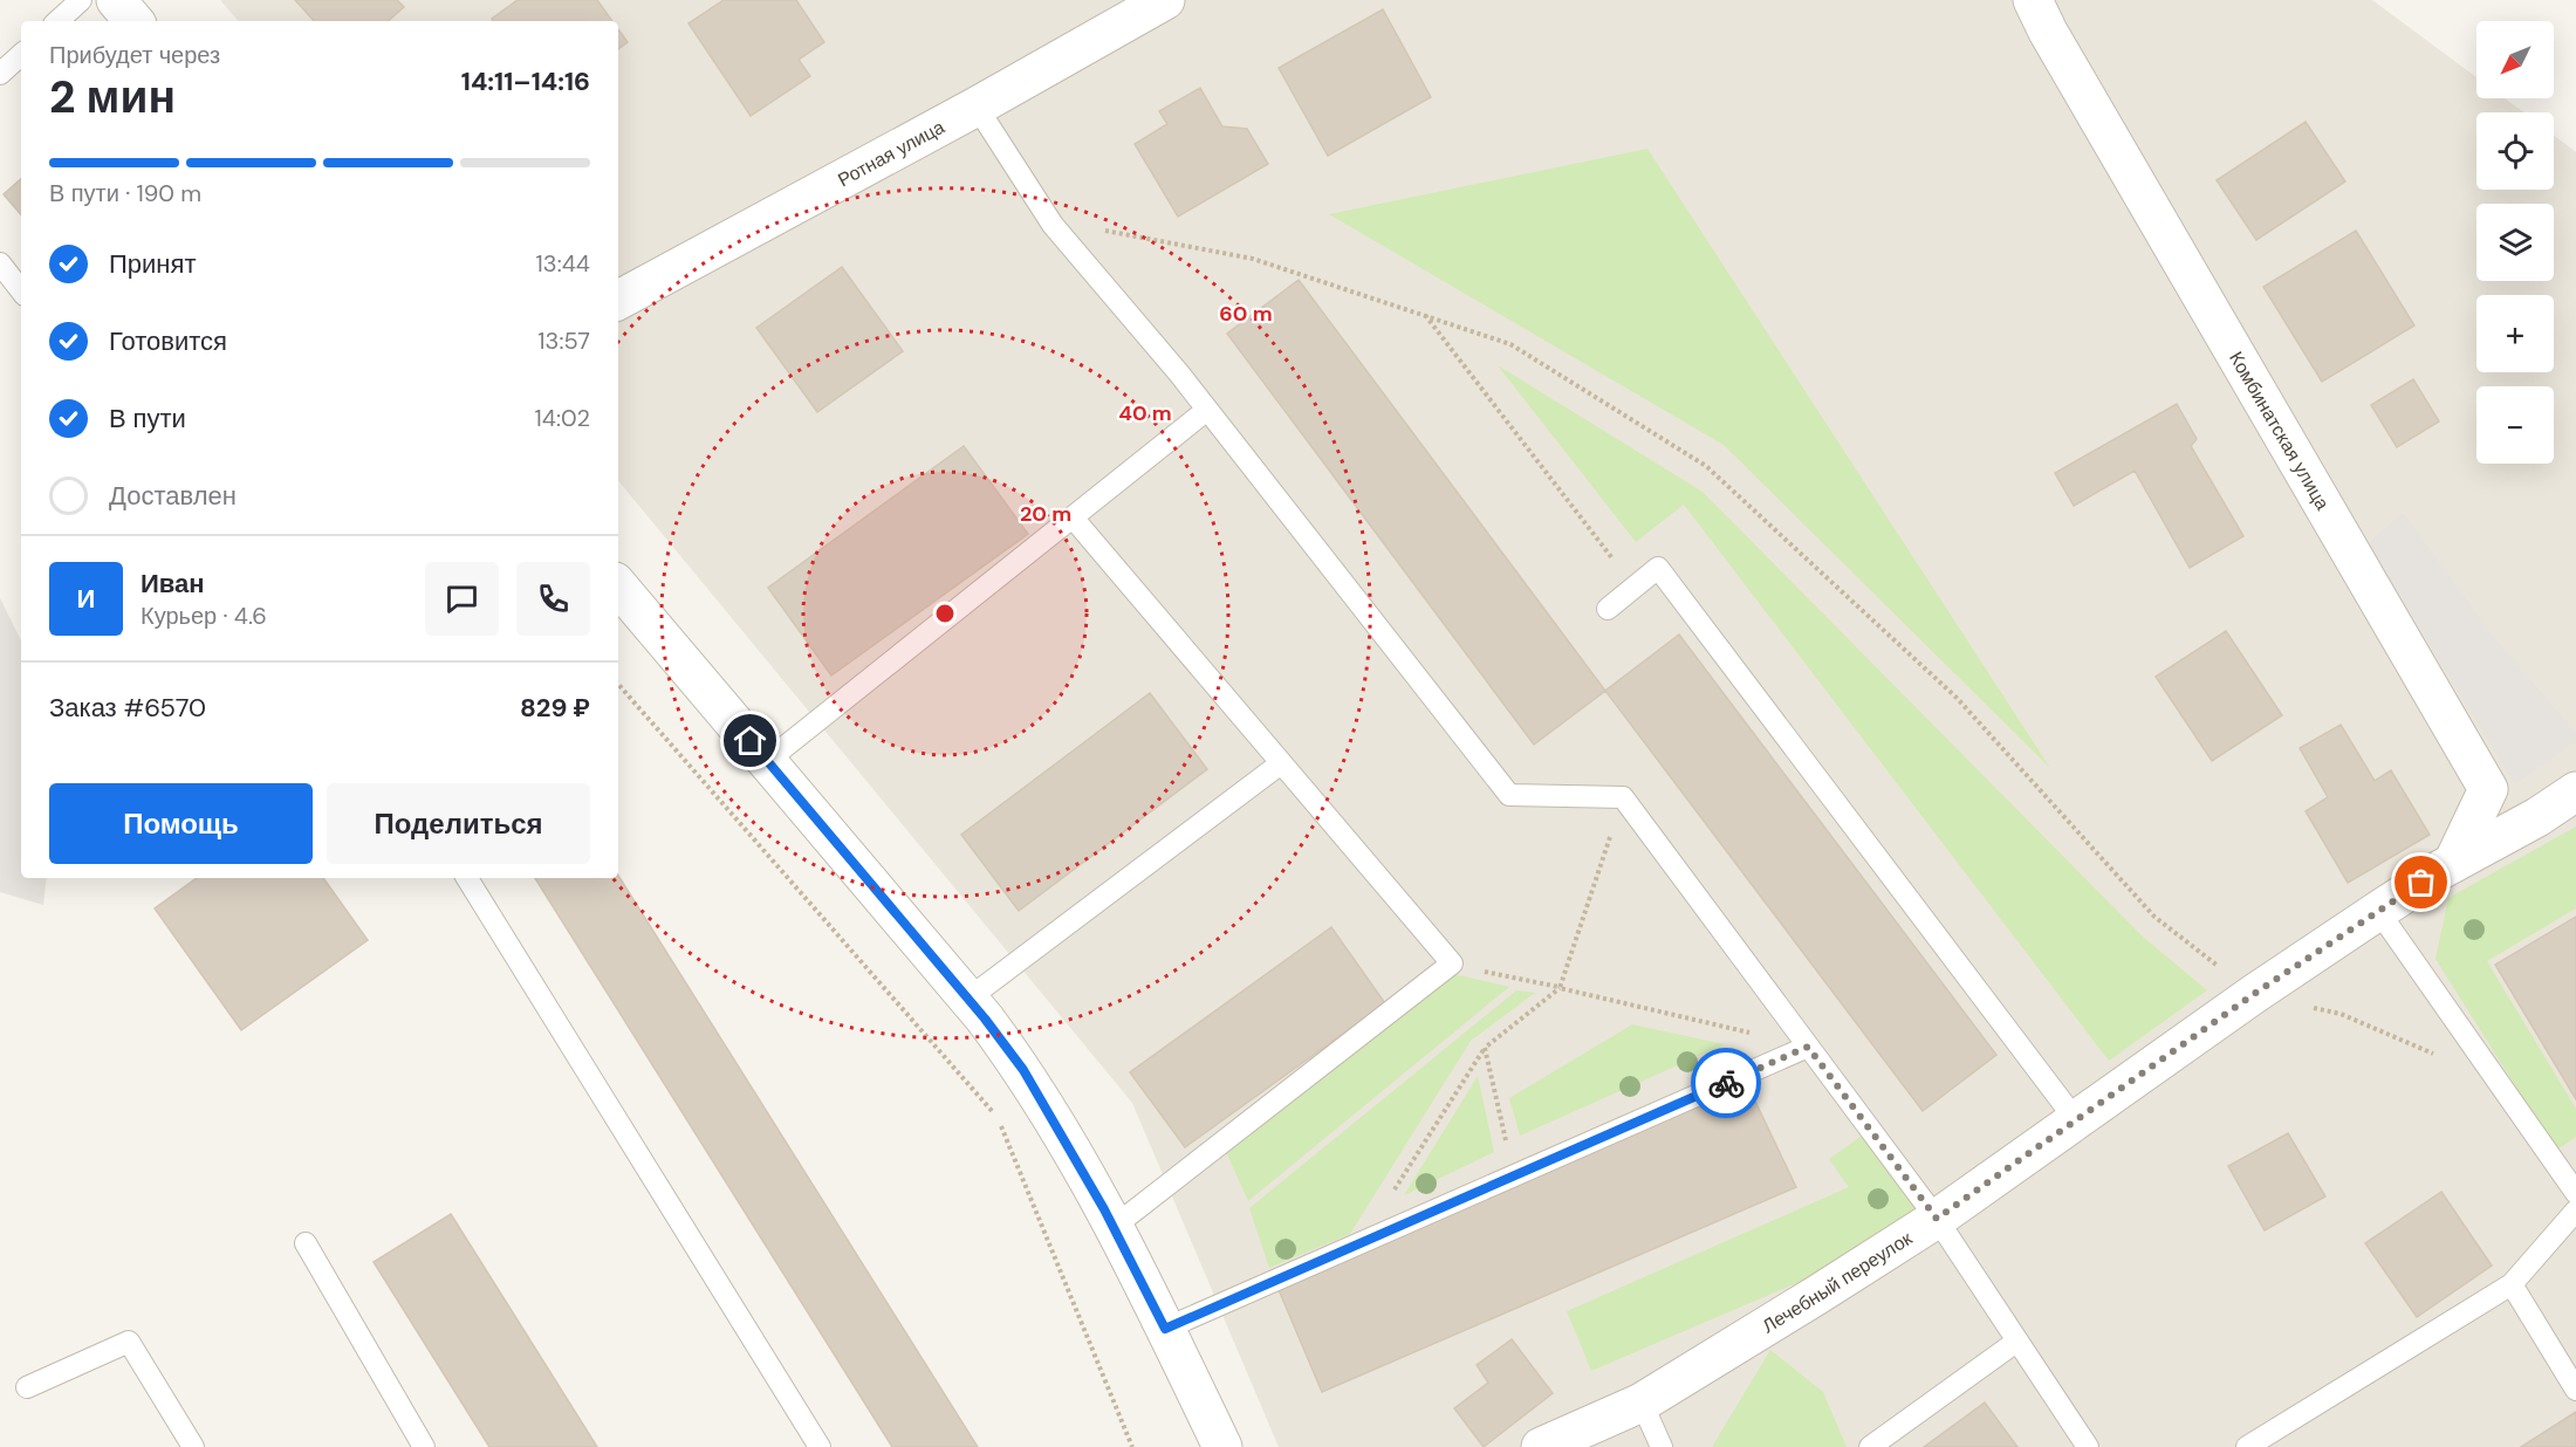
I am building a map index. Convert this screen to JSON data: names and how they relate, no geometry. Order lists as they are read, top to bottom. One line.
{"streets":{"street":["Ротная улица","Комбинатская улица","Лечебный переулок"]},"crossings":[["Комбинатская улица","Лечебный переулок"]],"north":"bottom left","page":{"map_buttons":["+","−"],"heading":["2 мин","Прибудет через","14:11–14:16"],"panel":["Иван","Курьер · 4.6","Заказ #6570","829 ₽"],"bar":"В пути · 190 m","list":[["Принят","13:44"],["Готовится","13:57"],["В пути","14:02"],"Доставлен"],"round":"И","buttons":["Помощь","Поделиться"]},"rings":["60 m","40 m","20 m"]}
